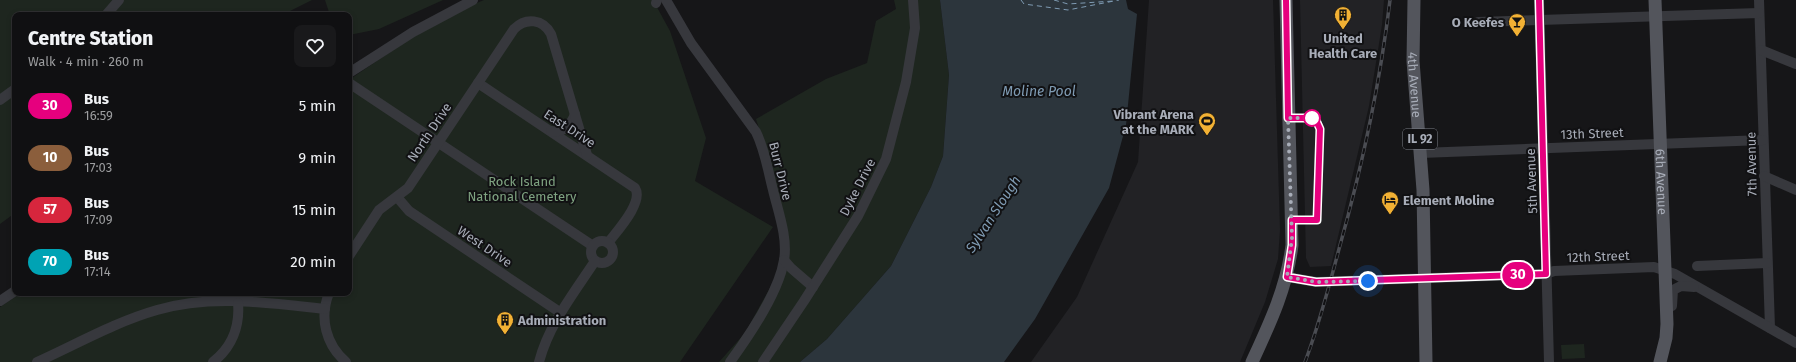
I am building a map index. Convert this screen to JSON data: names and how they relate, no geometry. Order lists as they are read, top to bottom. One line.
{"streets":{"main road":["4th Avenue","IL 92","6th Avenue"],"street":["East Drive","North Drive","13th Street","7th Avenue","Burr Drive","5th Avenue","Dyke Drive","West Drive","12th Street"]},"crossings":[["4th Avenue","13th Street"],["4th Avenue","12th Street"],["East Drive","North Drive"],["North Drive","West Drive"],["13th Street","7th Avenue"],["13th Street","5th Avenue"],["13th Street","6th Avenue"],["7th Avenue","12th Street"],["5th Avenue","12th Street"],["6th Avenue","12th Street"]],"water":["Moline Pool","Sylvan Slough"],"parks":["Rock Island National Cemetery"],"places":{"building":["United Health Care","Administration"],"bar":["O Keefes"],"sports":["Vibrant Arena at the MARK"],"hotel":["Element Moline"]},"lines":["bus line 30"],"page":{"on_map":"30","heading":["Centre Station","Walk · 4 min · 260 m"],"list":[{"mark":"30","name":"Bus","note":"16:59","value":"5 min"},{"mark":"10","name":"Bus","note":"17:03","value":"9 min"},{"mark":"57","name":"Bus","note":"17:09","value":"15 min"},{"mark":"70","name":"Bus","note":"17:14","value":"20 min"}]}}
